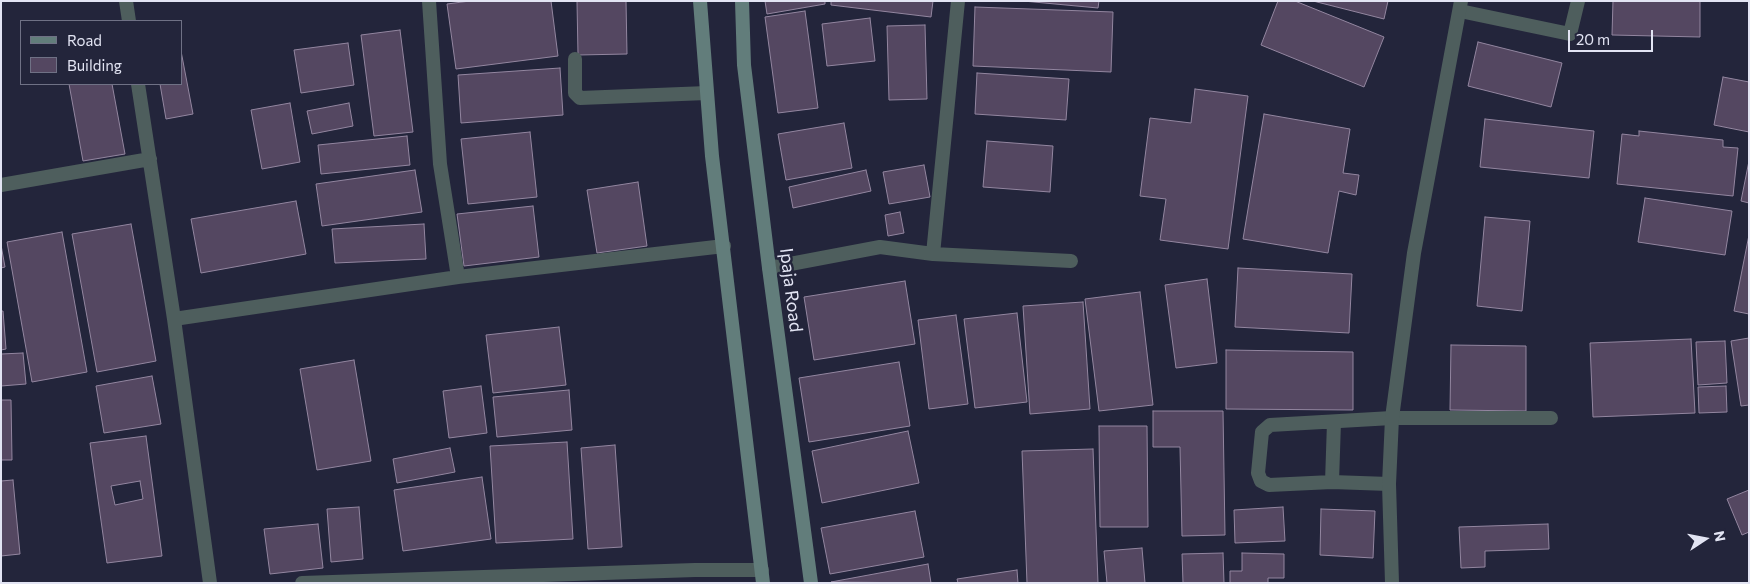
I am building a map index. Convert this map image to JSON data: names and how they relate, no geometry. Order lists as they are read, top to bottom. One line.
{"streets":{"main road":["Ipaja Road"]},"legend":["Road","Building"],"scale_bar":"20 m","north":"right"}
